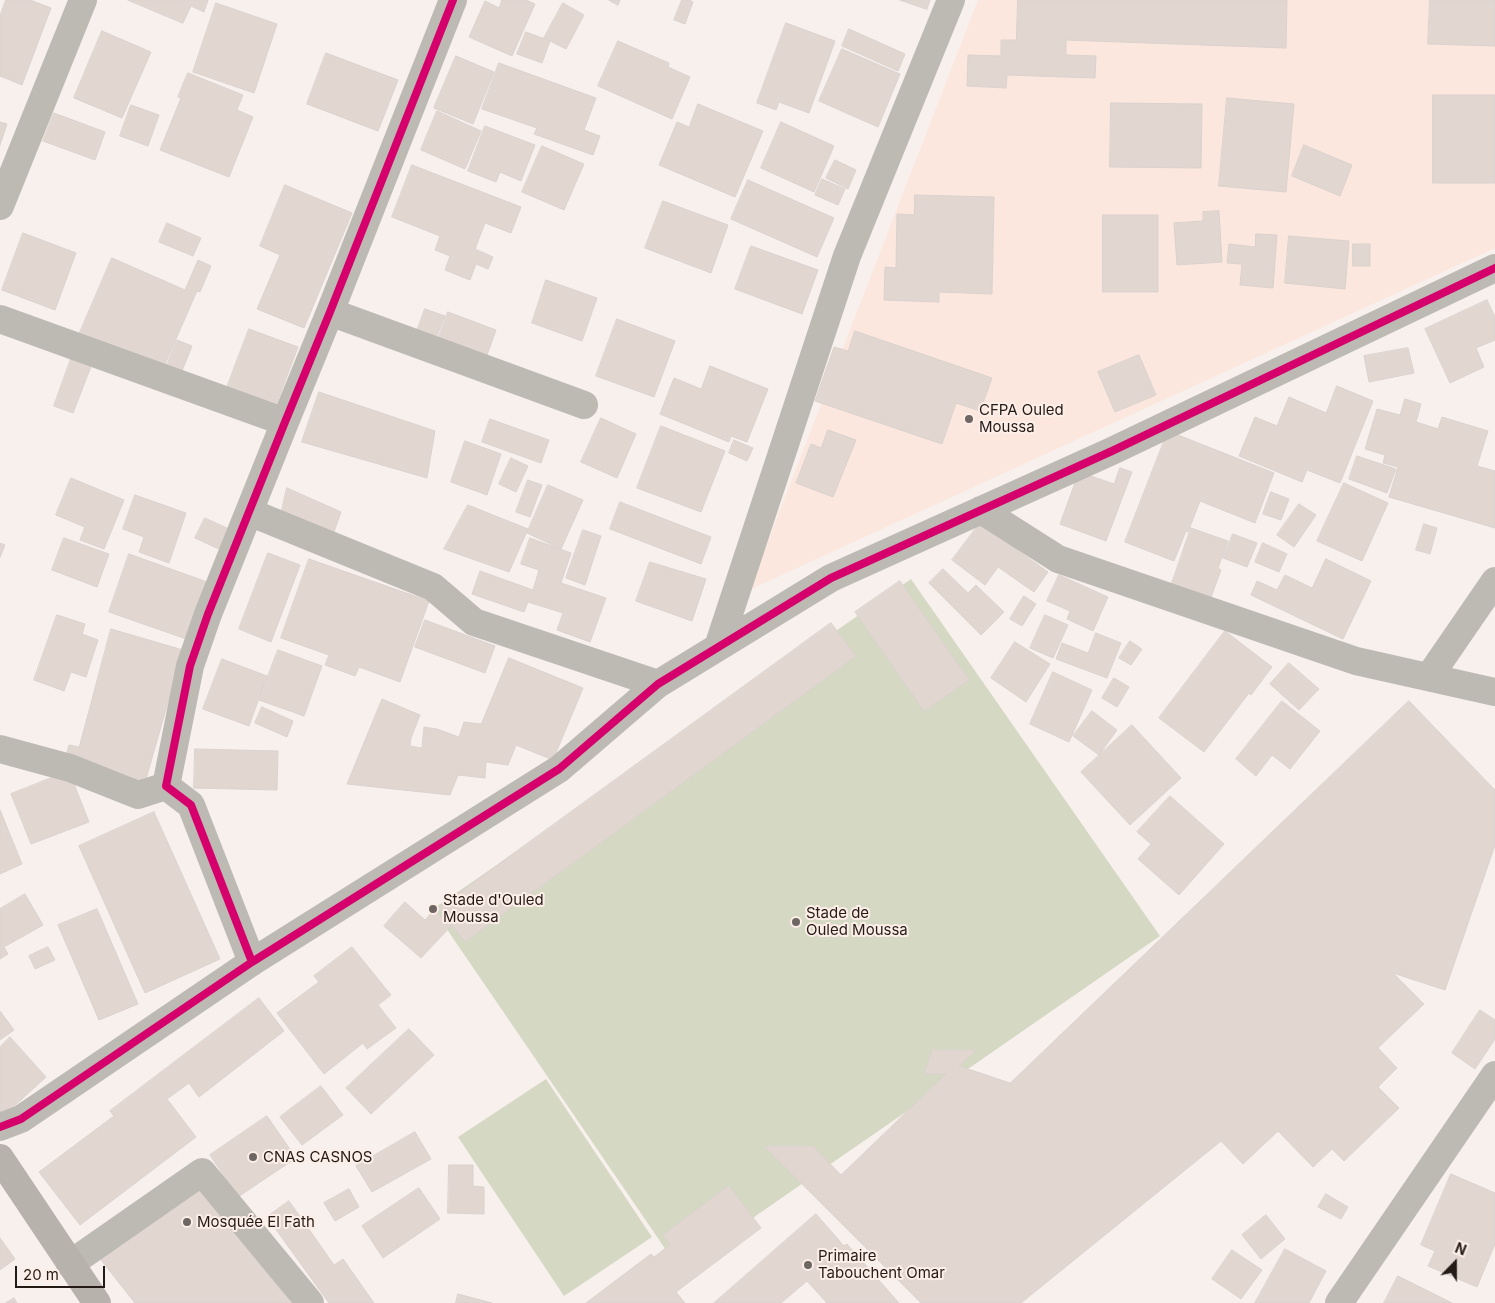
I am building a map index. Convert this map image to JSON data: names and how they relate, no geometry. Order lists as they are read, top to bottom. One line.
{"places":["CFPA Ouled Moussa","Stade d'Ouled Moussa","Stade de Ouled Moussa","CNAS CASNOS","Mosquée El Fath","Primaire Tabouchent Omar"],"scale_bar":"20 m","north":"top"}
